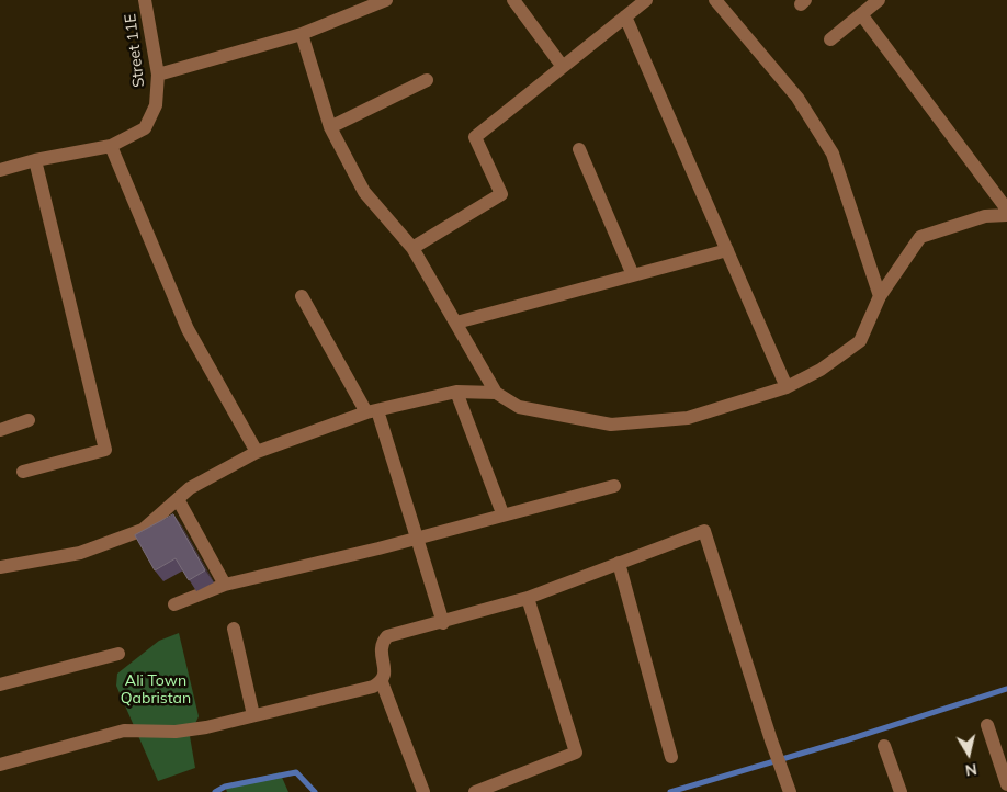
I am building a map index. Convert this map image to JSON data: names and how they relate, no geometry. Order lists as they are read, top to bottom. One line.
{"streets":{"street":["Street 11E"]},"parks":["Ali Town Qabristan"],"north":"bottom"}
